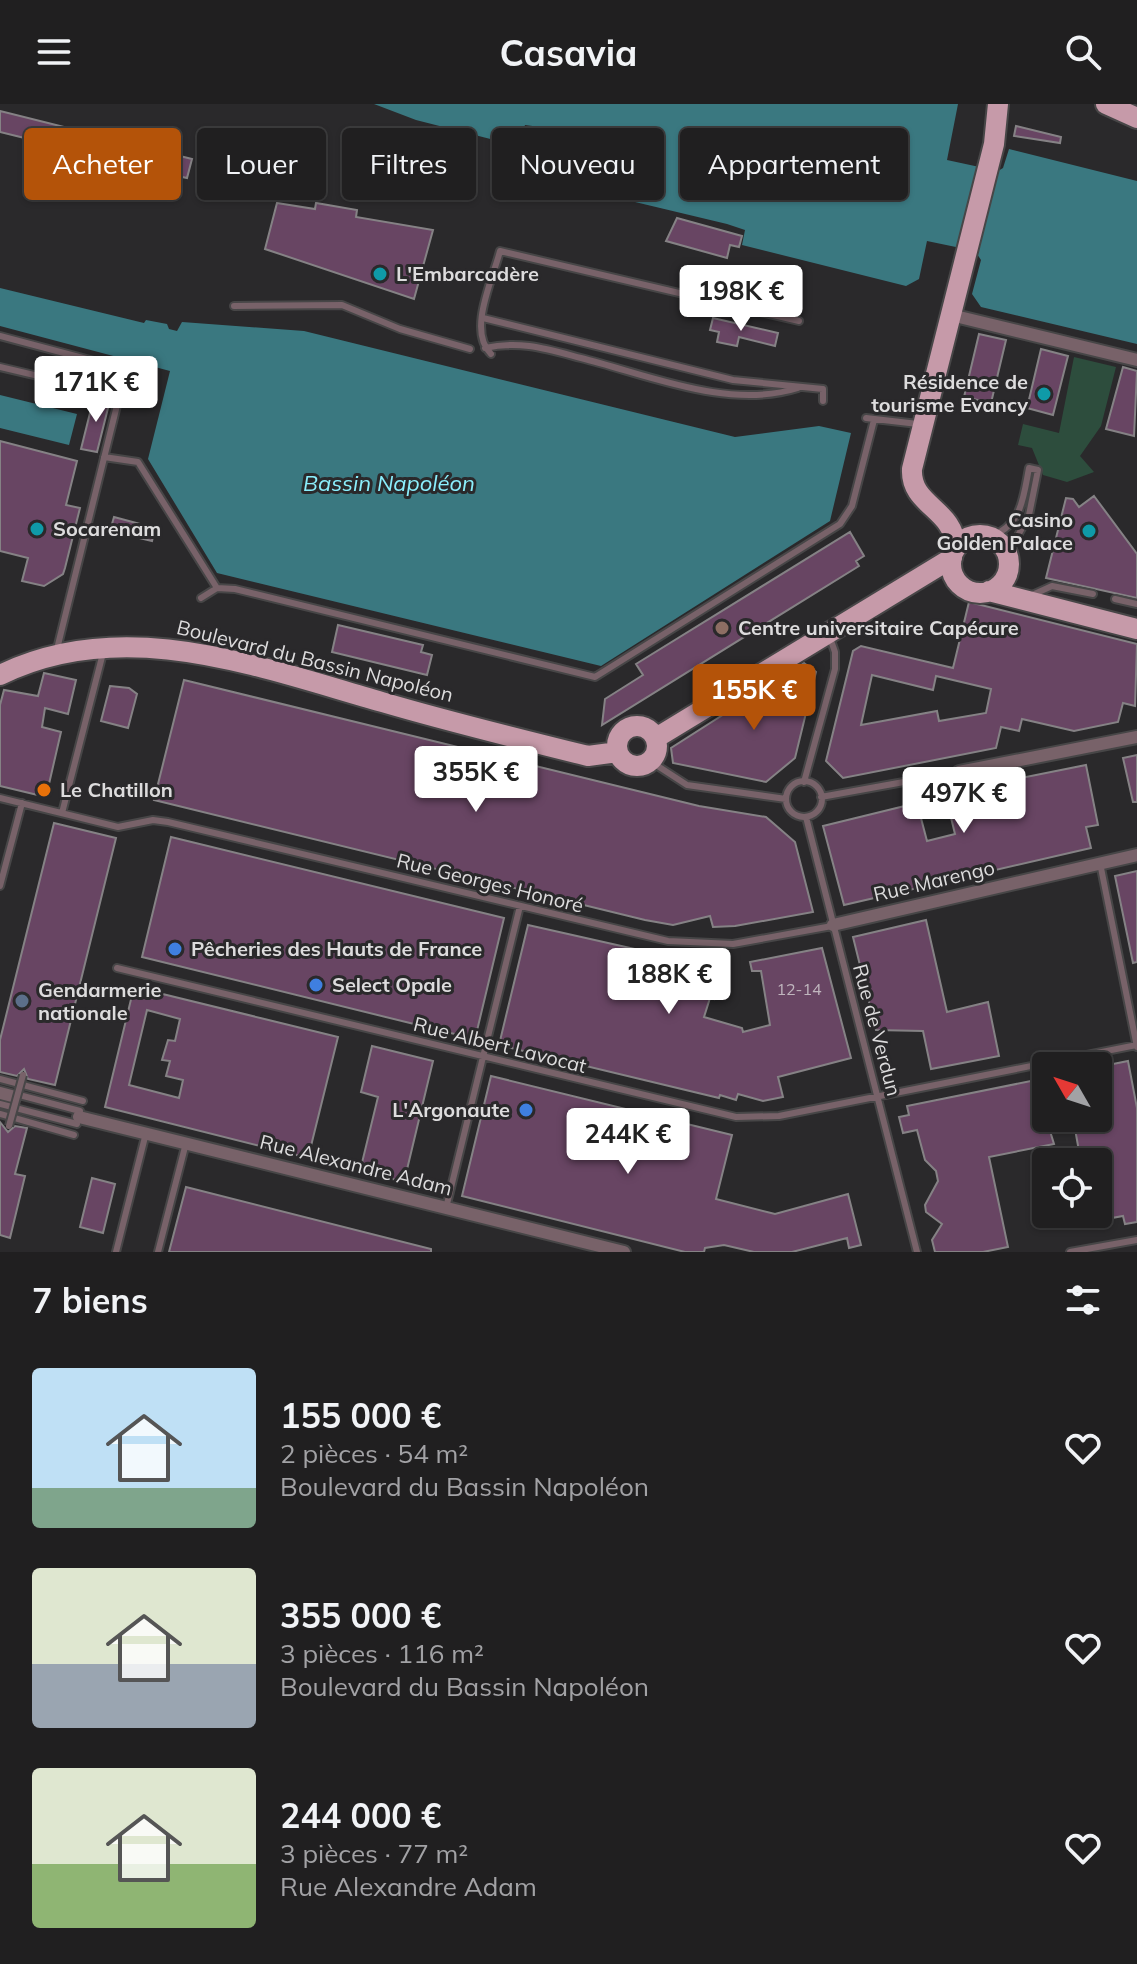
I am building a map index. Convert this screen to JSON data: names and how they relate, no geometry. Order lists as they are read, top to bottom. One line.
{"streets":{"main road":["Boulevard du Bassin Napoléon"],"street":["Rue Marengo","Rue Alexandre Adam"],"lane":["Rue Georges Honoré","Rue de Verdun","Rue Albert Lavocat"]},"crossings":[["Rue Marengo","Rue Georges Honoré"],["Rue Marengo","Rue de Verdun"],["Rue Georges Honoré","Rue de Verdun"],["Rue de Verdun","Rue Albert Lavocat"]],"water":["Bassin Napoléon"],"places":["L'Embarcadère","Résidence de tourisme Evancy","Socarenam","Casino Golden Palace","Centre universitaire Capécure","Le Chatillon","Pêcheries des Hauts de France","Select Opale","Gendarmerie nationale","L'Argonaute"],"house_numbers":["12-14"],"north":"top left","page":{"header":"Casavia","chip":["Acheter","Louer","Filtres","Nouveau","Appartement"],"price":["198K €","171K €","155K €","355K €","497K €","188K €","244K €"],"heading":"7 biens","list":[{"name":"155 000 €","note":"2 pièces · 54 m² · Boulevard du Bassin Napoléon"},{"name":"355 000 €","note":"3 pièces · 116 m² · Boulevard du Bassin Napoléon"},{"name":"244 000 €","note":"3 pièces · 77 m² · Rue Alexandre Adam"}]}}
